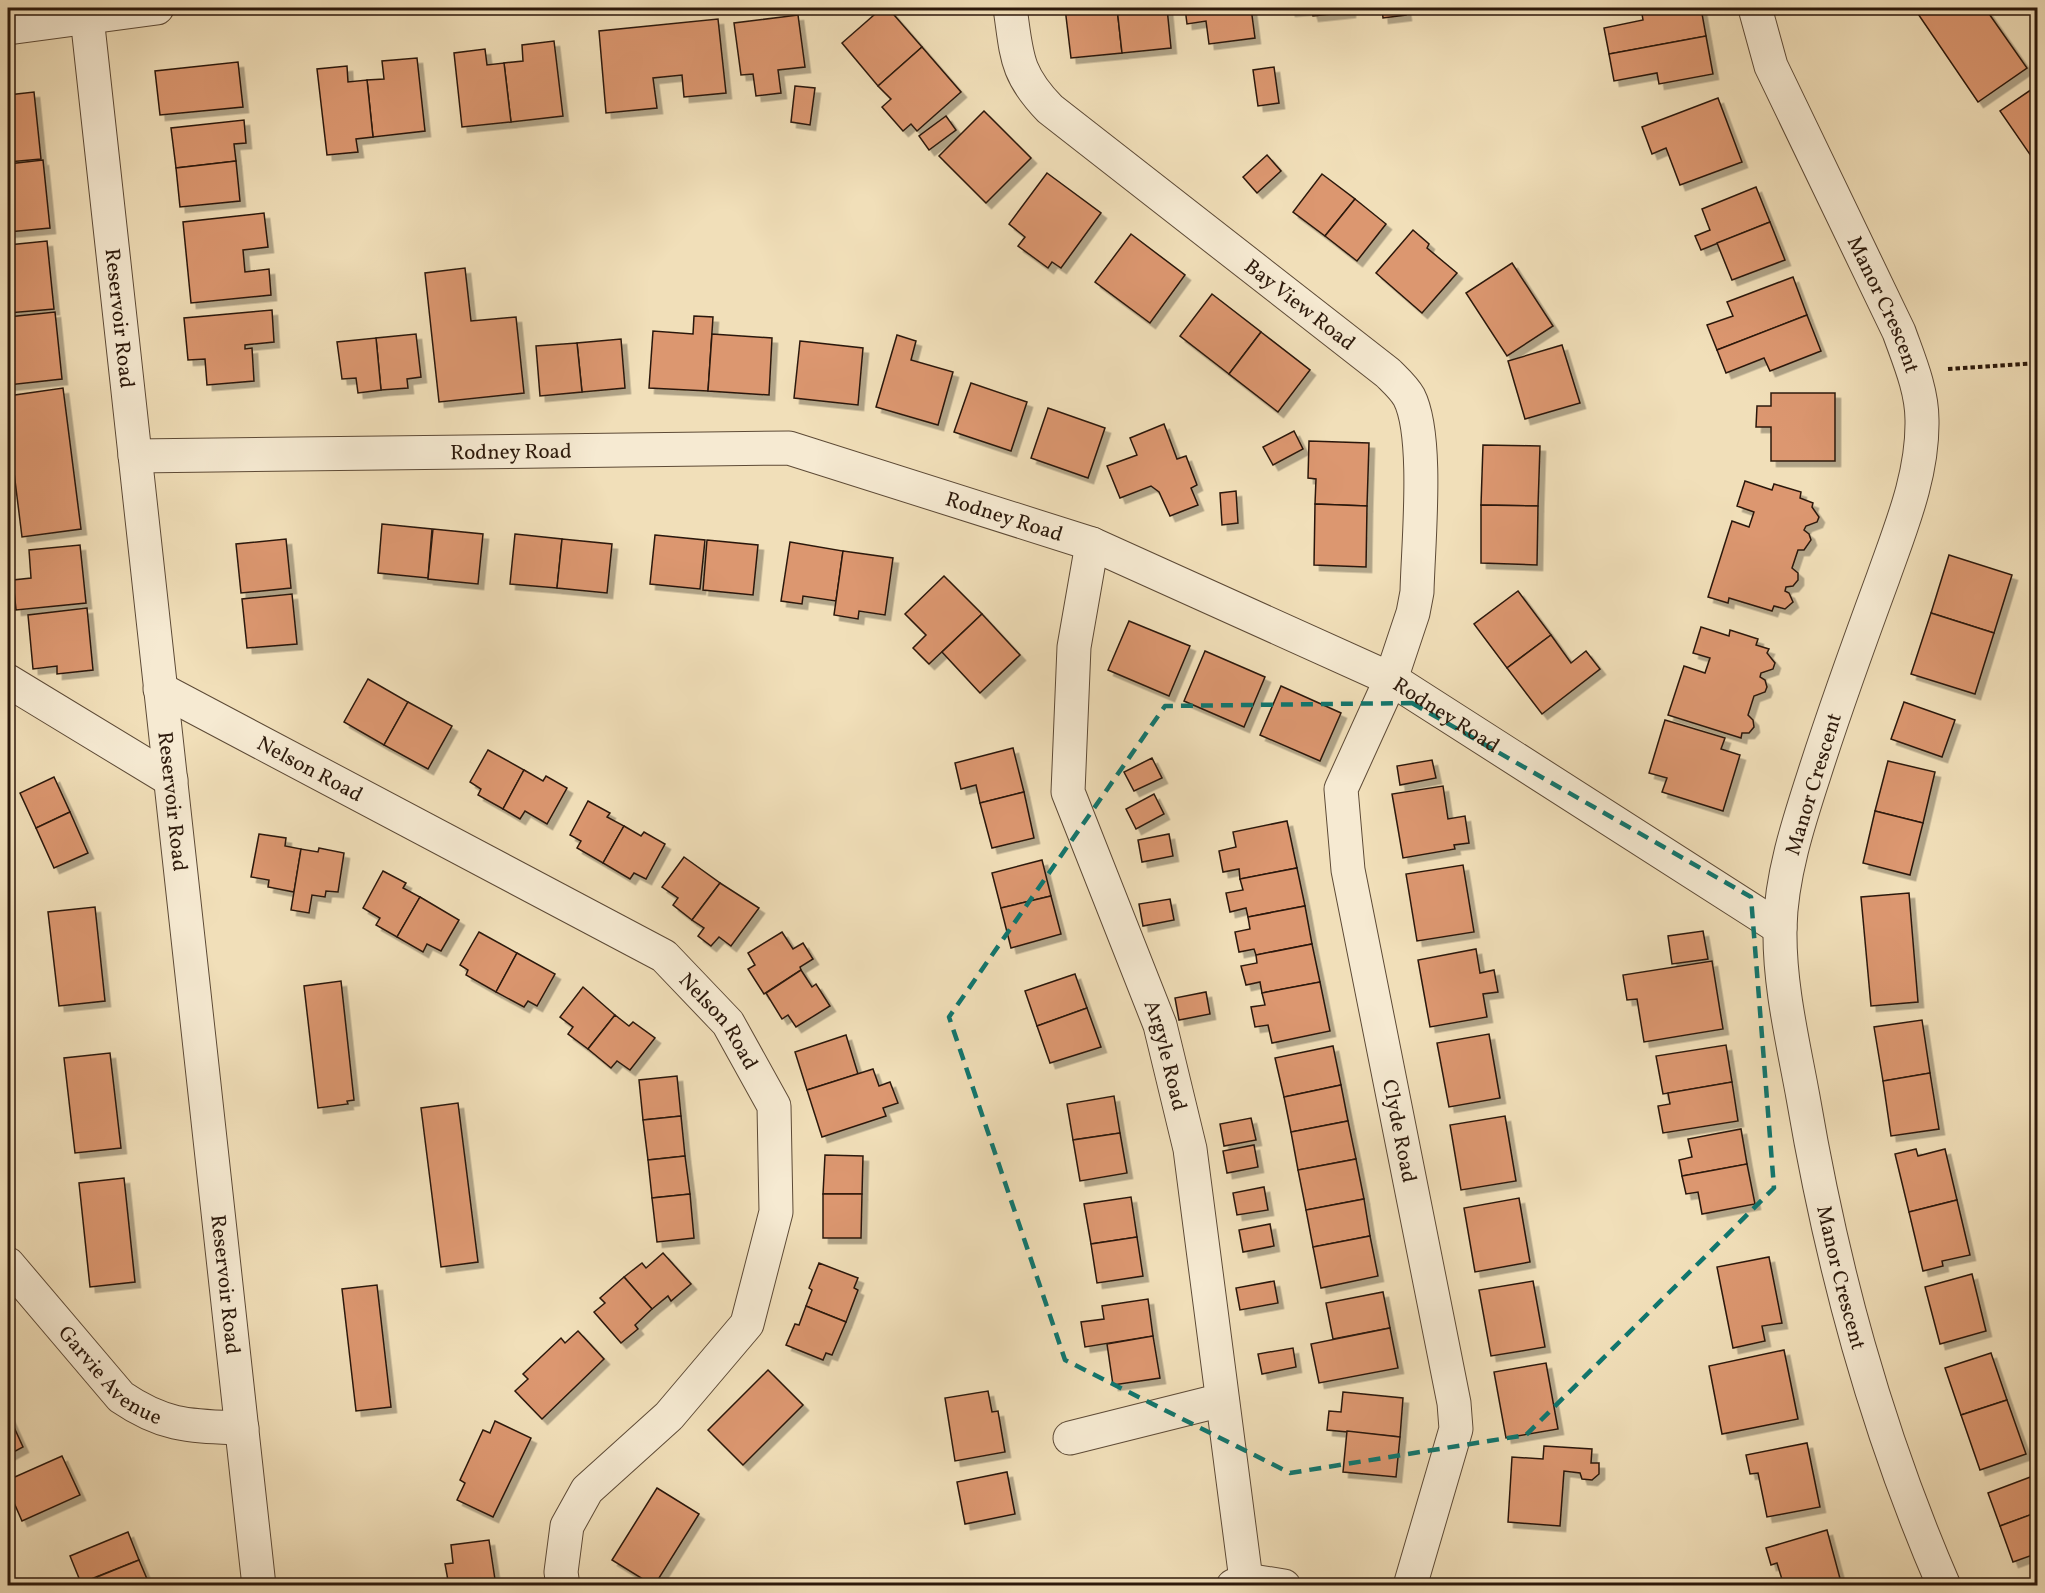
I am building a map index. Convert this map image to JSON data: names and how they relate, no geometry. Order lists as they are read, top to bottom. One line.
{"streets":{"street":["Bay View Road","Manor Crescent","Reservoir Road","Rodney Road","Nelson Road","Argyle Road","Clyde Road","Garvie Avenue"]},"crossings":[["Bay View Road","Rodney Road"],["Bay View Road","Clyde Road"],["Manor Crescent","Rodney Road"],["Reservoir Road","Rodney Road"],["Reservoir Road","Nelson Road"],["Reservoir Road","Garvie Avenue"],["Rodney Road","Argyle Road"],["Rodney Road","Clyde Road"]]}
